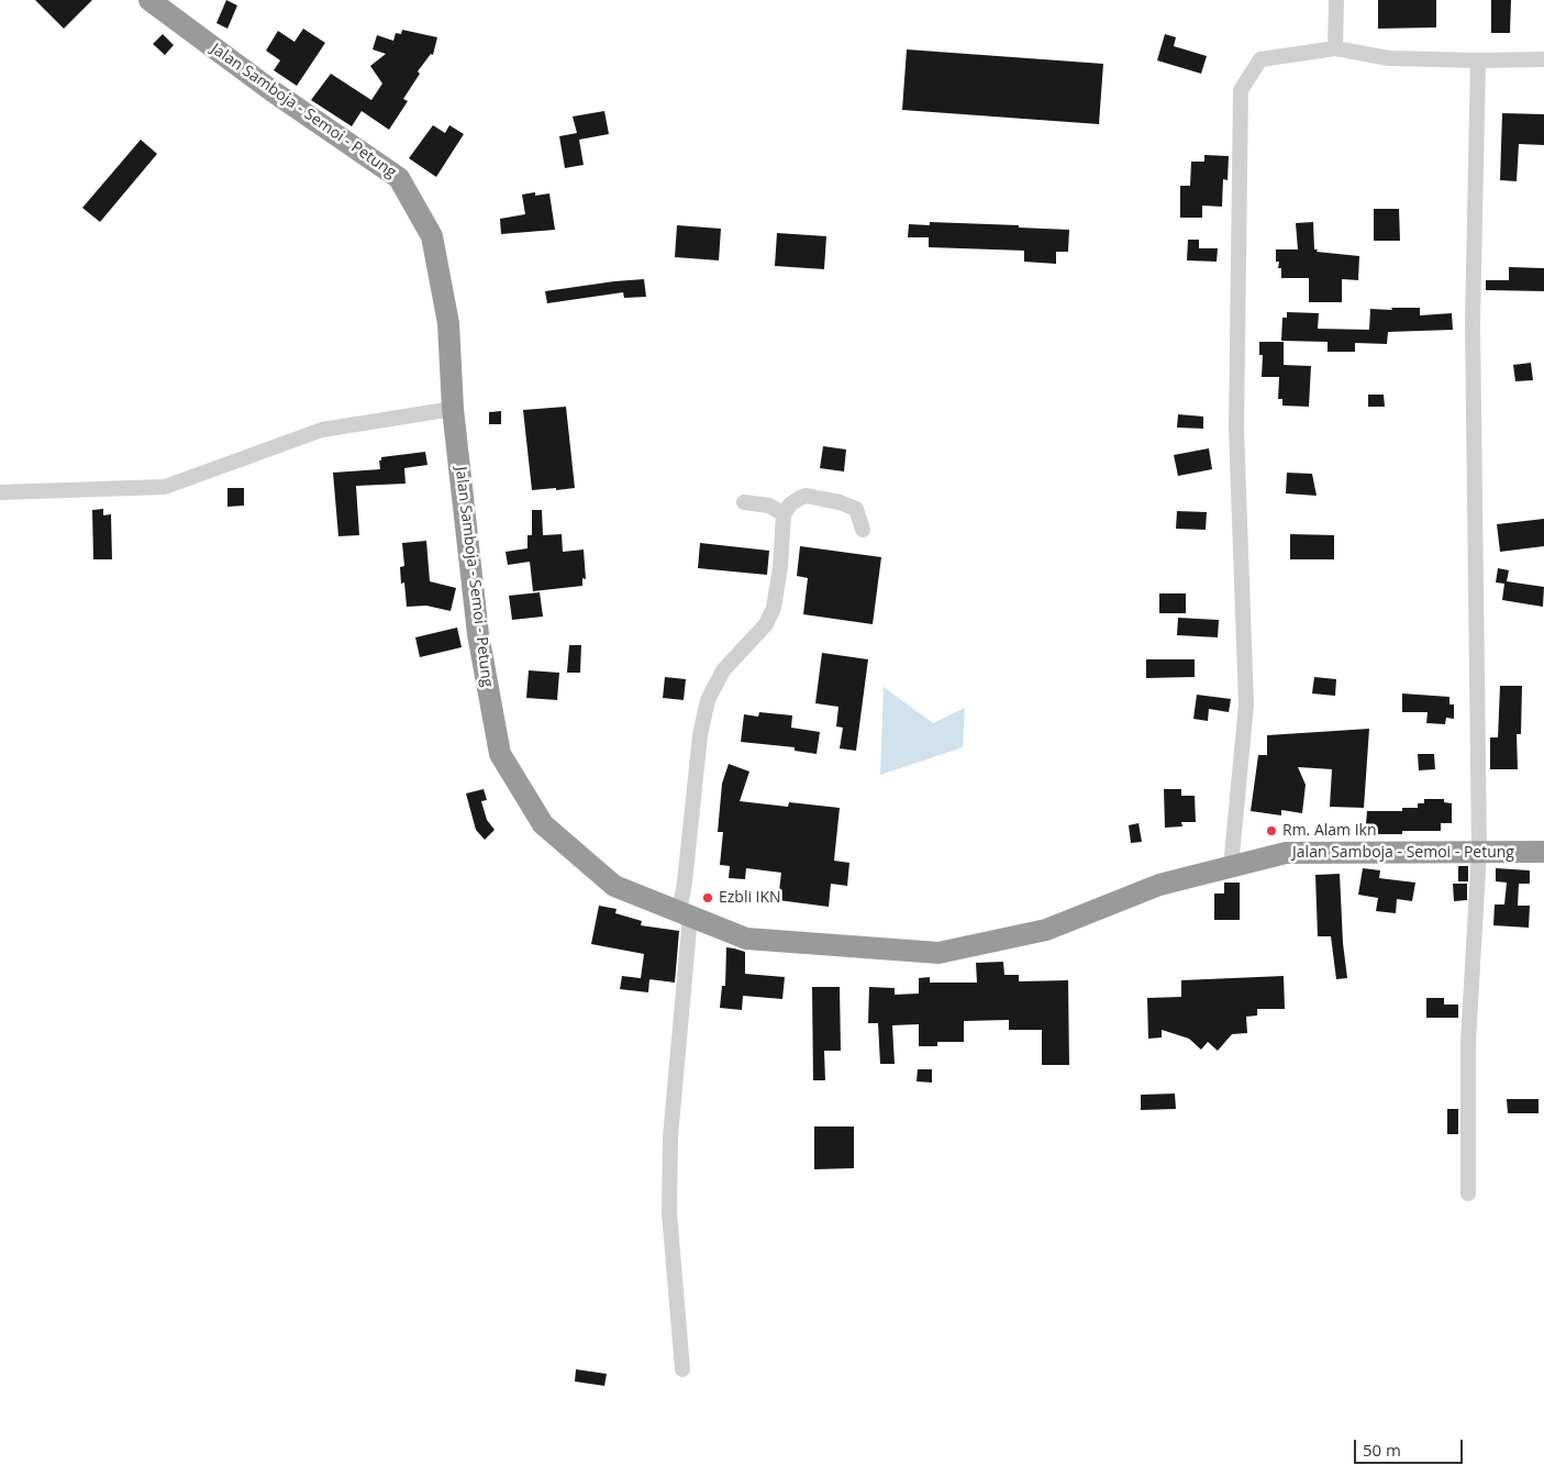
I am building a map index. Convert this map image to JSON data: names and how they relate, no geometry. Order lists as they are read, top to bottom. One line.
{"streets":{"highway":["Jalan Samboja - Semoi - Petung"]},"places":["Rm. Alam Ikn","Ezbli IKN"],"scale_bar":"50 m"}
